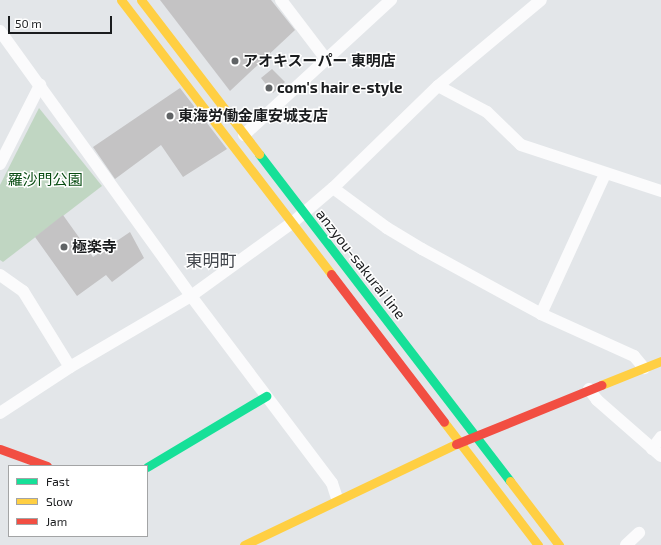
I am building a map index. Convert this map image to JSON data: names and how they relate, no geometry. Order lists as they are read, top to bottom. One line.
{"streets":{"main road":["anzyou-sakurai line"]},"districts":["東明町"],"parks":["羅沙門公園"],"places":["アオキスーパー 東明店","com's hair e-style","東海労働金庫安城支店","極楽寺"],"legend":["Fast","Slow","Jam"],"scale_bar":"50 m"}
